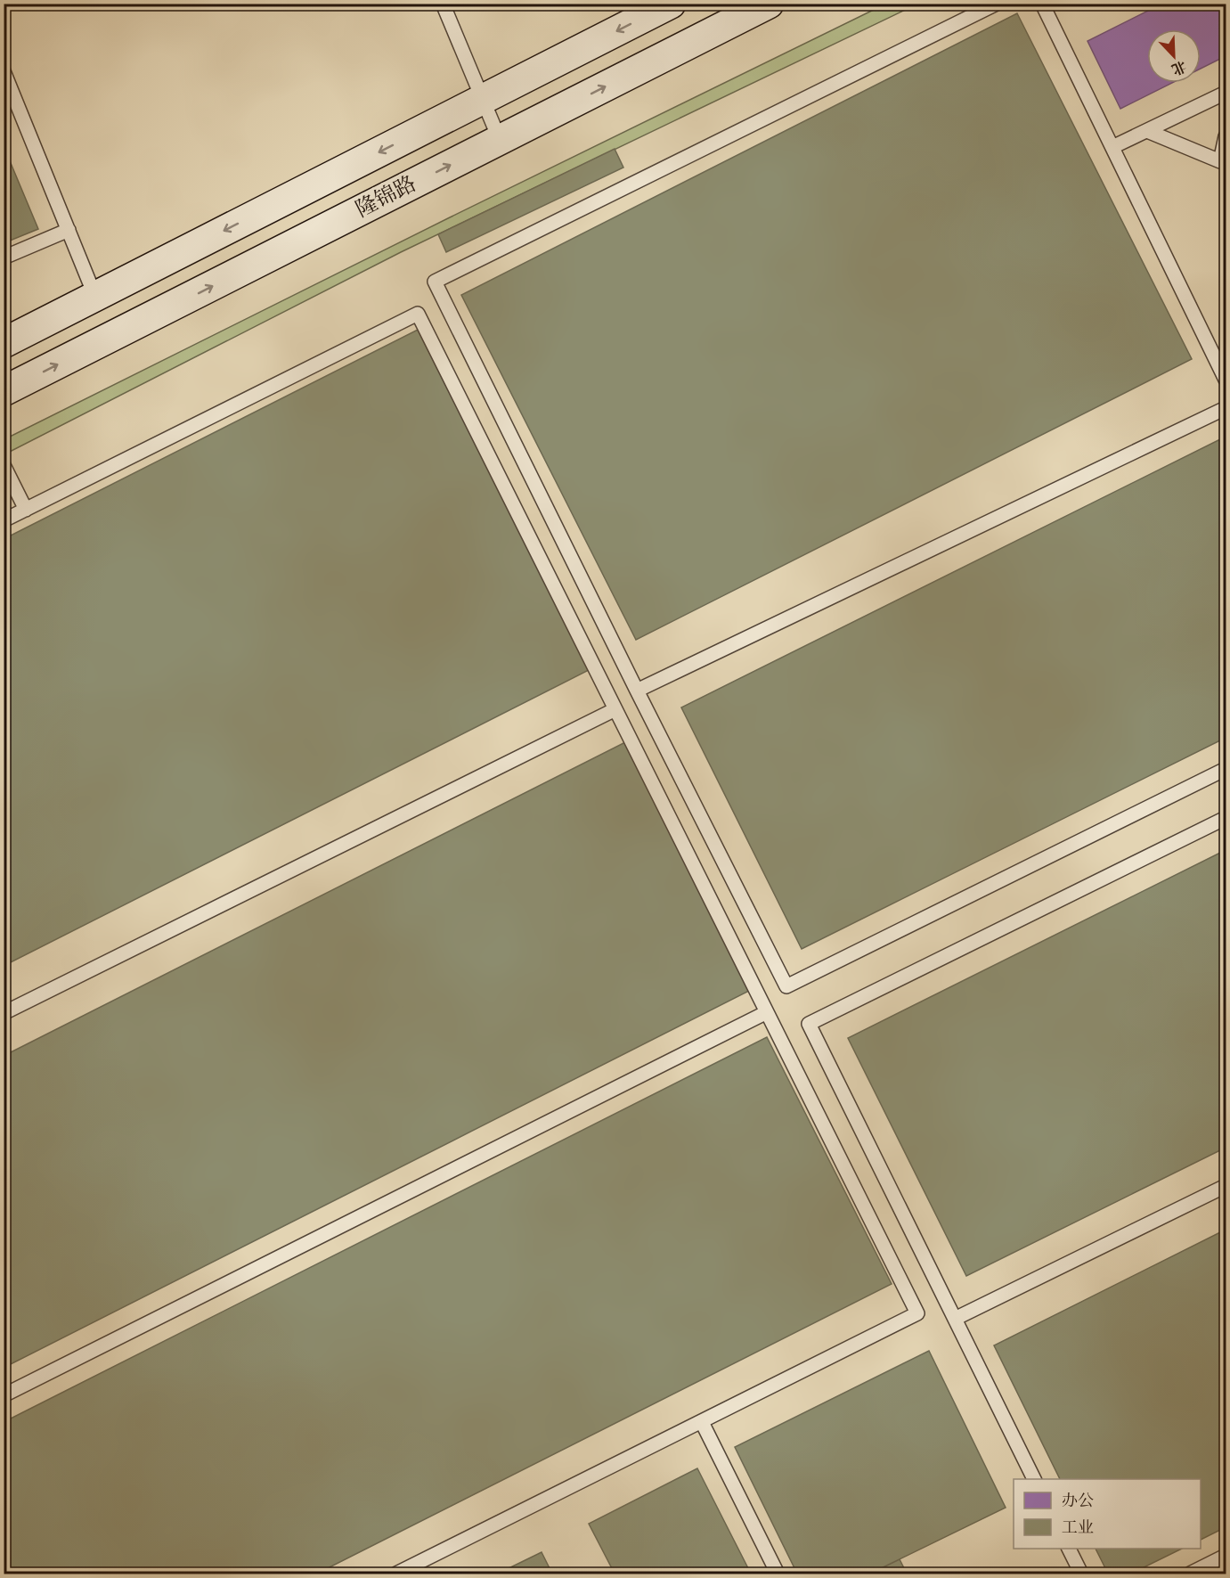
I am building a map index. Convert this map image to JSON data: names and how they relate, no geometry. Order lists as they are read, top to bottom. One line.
{"streets":{"main road":["隆锦路"]},"legend":["办公","工业"],"north":"bottom right"}
